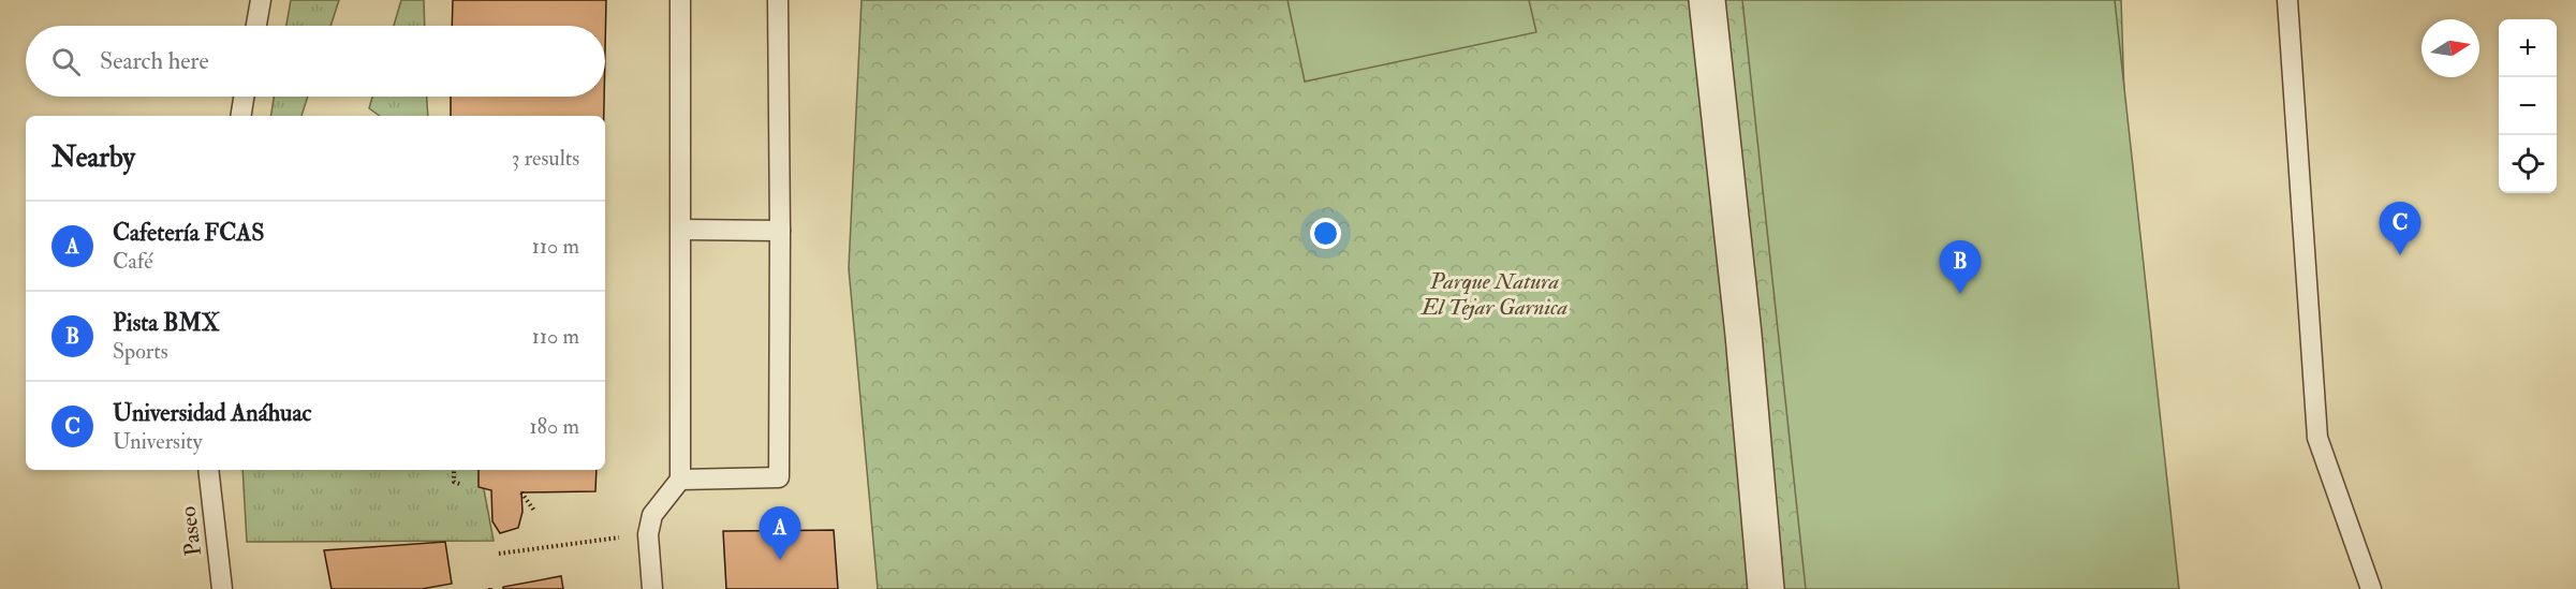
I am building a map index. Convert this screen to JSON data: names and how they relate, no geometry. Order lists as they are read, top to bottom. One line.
{"streets":{"lane":["Paseo"]},"parks":["Parque Natura El Tejar Garnica"],"north":"right","page":{"map_buttons":["+","−"],"search":"Search here","heading":["Nearby","3 results"],"list":[{"mark":"A","name":"Cafetería FCAS","note":"Café","value":"110 m"},{"mark":"B","name":"Pista BMX","note":"Sports","value":"110 m"},{"mark":"C","name":"Universidad Anáhuac","note":"University","value":"180 m"}],"pins":["C","B","A"]}}
